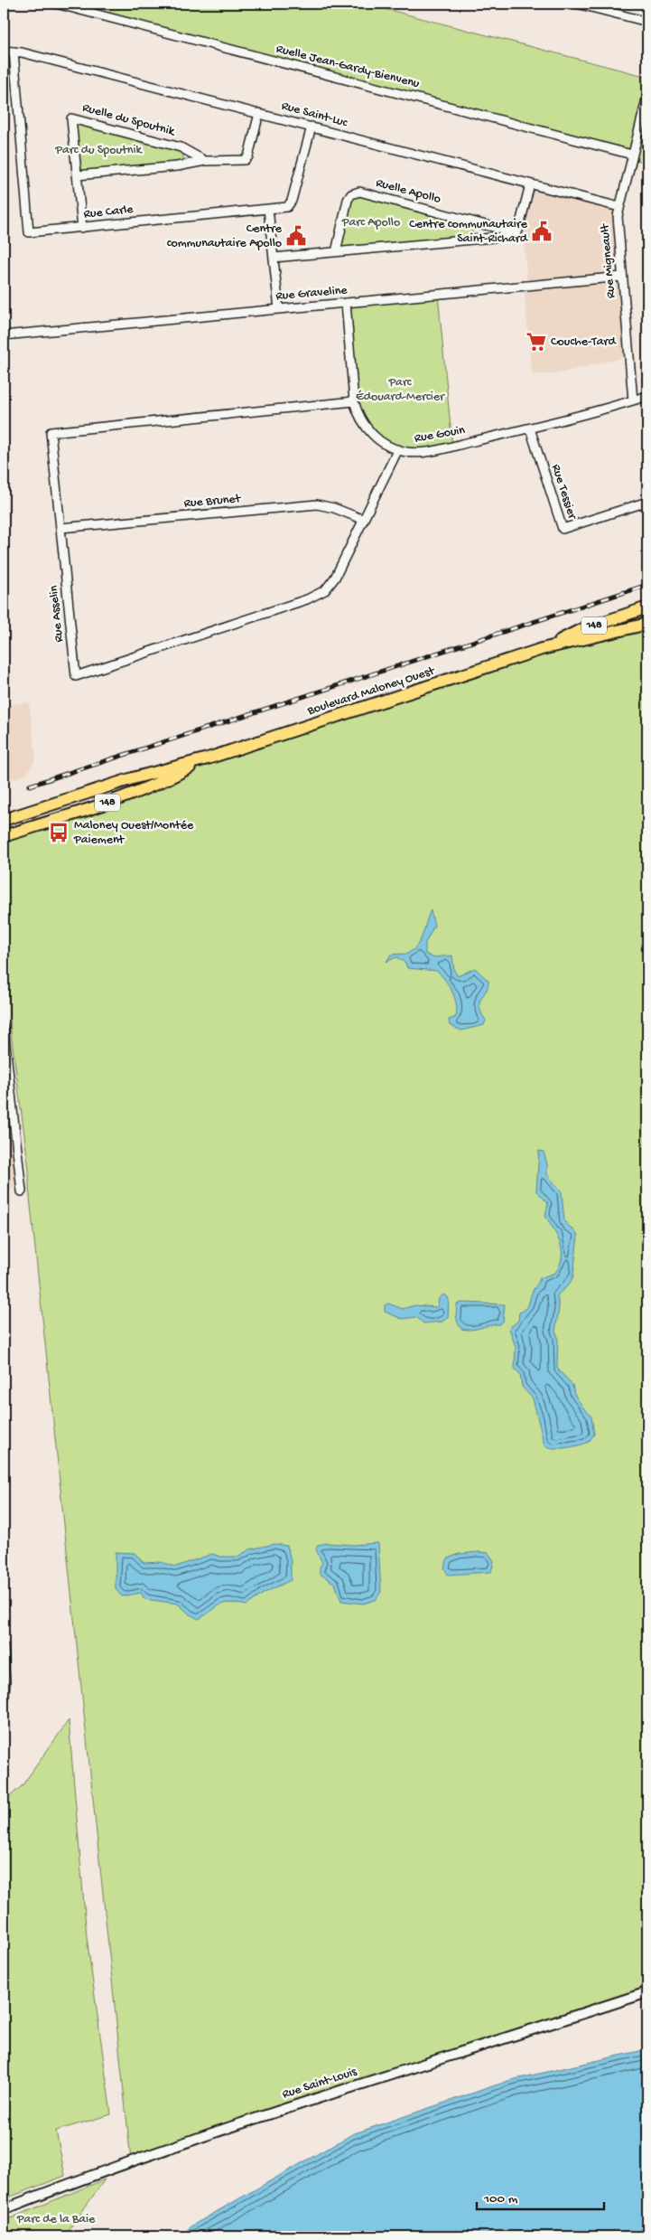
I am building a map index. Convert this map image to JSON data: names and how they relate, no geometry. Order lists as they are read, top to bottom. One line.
{"streets":{"main road":["148","Boulevard Maloney Ouest"],"street":["Ruelle Jean-Gardy-Bienvenu","Rue Saint-Luc","Ruelle du Spoutnik","Ruelle Apollo","Rue Carle","Rue Migneault","Rue Graveline","Rue Gouin","Rue Tessier","Rue Brunet","Rue Asselin","Rue Saint-Louis"]},"crossings":[["Ruelle Jean-Gardy-Bienvenu","Rue Migneault"],["Rue Saint-Luc","Rue Carle"],["Rue Saint-Luc","Rue Migneault"],["Ruelle du Spoutnik","Rue Carle"],["Rue Migneault","Rue Graveline"],["Rue Migneault","Rue Gouin"],["Rue Graveline","Rue Gouin"],["Rue Gouin","Rue Tessier"],["Rue Gouin","Rue Asselin"],["Rue Brunet","Rue Asselin"]],"parks":["Parc du Spoutnik","Parc Apollo","Parc Édouard-Mercier","Parc de la Baie"],"places":{"public building":["Centre communautaire Saint-Richard","Centre communautaire Apollo"],"supermarket":["Couche-Tard"],"bus stop":["Maloney Ouest/Montée Paiement"]},"scale_bar":"100 m"}
